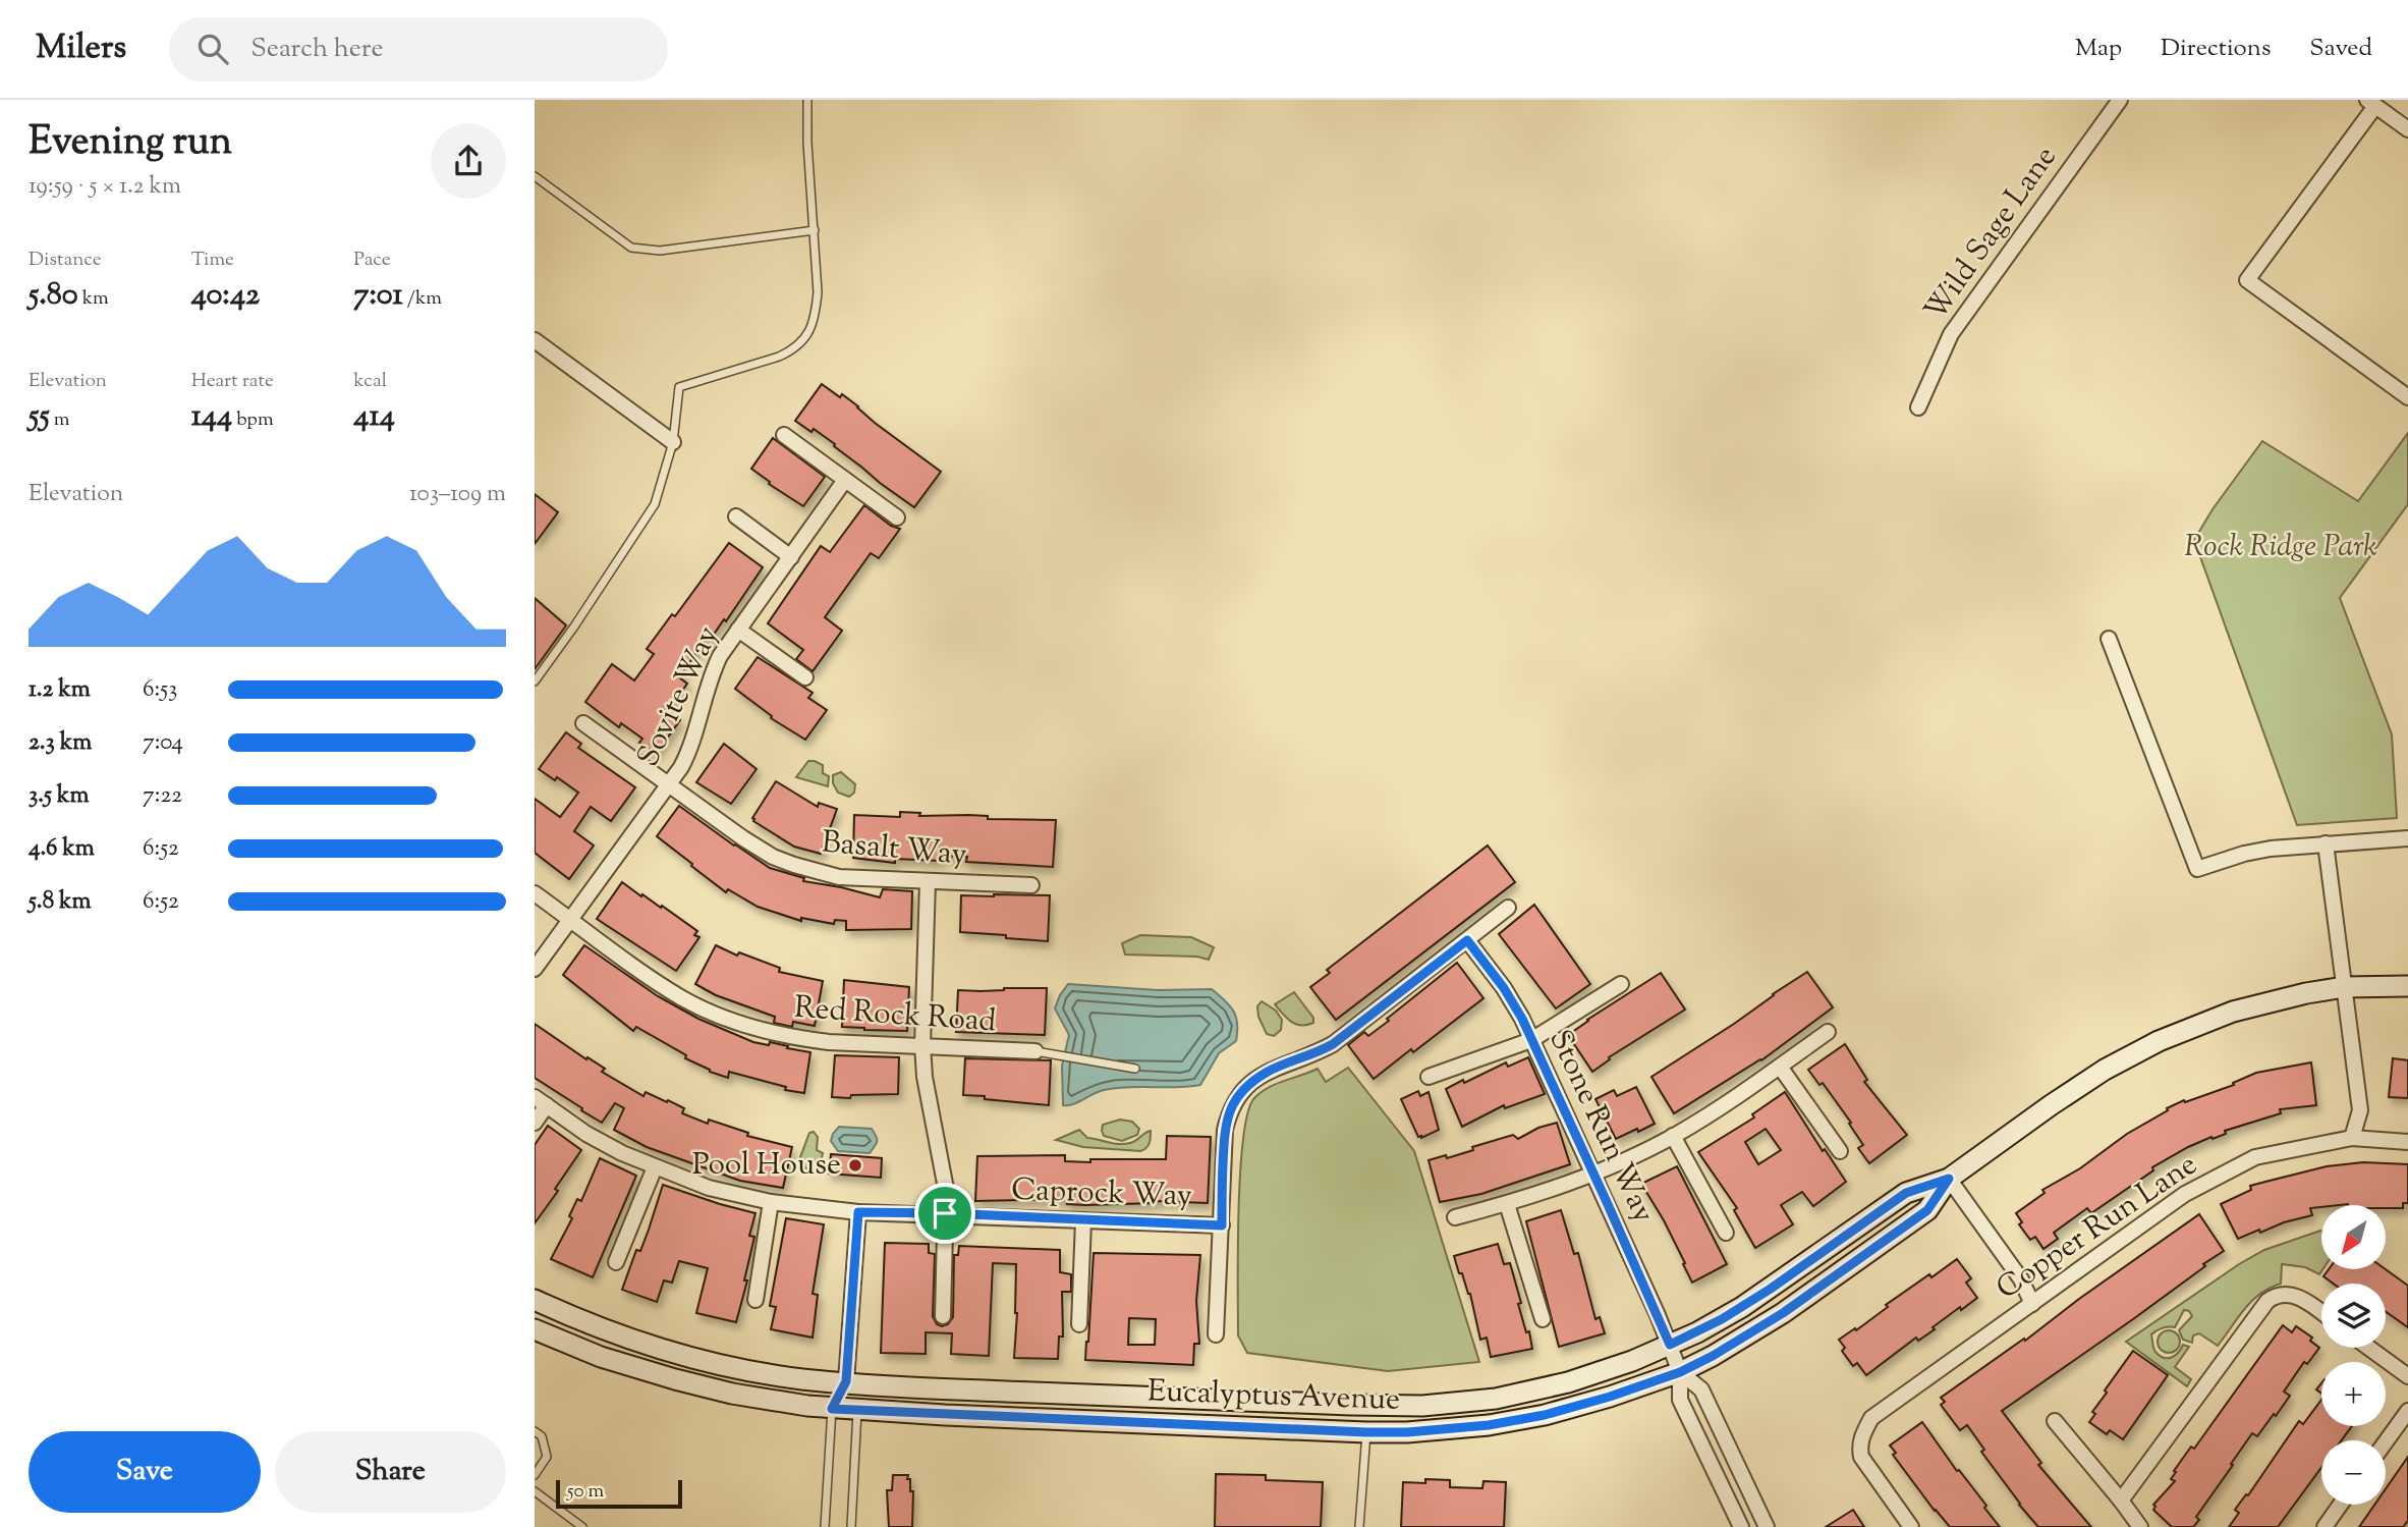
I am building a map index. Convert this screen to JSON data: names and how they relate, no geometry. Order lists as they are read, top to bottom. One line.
{"streets":{"main road":["Eucalyptus Avenue"],"street":["Wild Sage Lane","Sovite Way","Basalt Way","Red Rock Road","Stone Run Way","Caprock Way","Copper Run Lane"]},"crossings":[["Sovite Way","Basalt Way"],["Sovite Way","Red Rock Road"],["Stone Run Way","Eucalyptus Avenue"]],"parks":["Rock Ridge Park"],"places":["Pool House"],"scale_bar":"50 m","north":"bottom left","page":{"header":"Milers","search":"Search here","nav":["Map","Directions","Saved"],"heading":["Evening run","19:59 · 5 × 1.2 km"],"stats":[["Distance","5.80 km"],["Time","40:42"],["Pace","7:01 /km"],["Elevation","55 m"],["Heart rate","144 bpm"],["kcal","414"]],"chart":["Elevation","103–109 m"],"list":[{"name":"1.2 km","note":"6:53"},{"name":"2.3 km","note":"7:04"},{"name":"3.5 km","note":"7:22"},{"name":"4.6 km","note":"6:52"},{"name":"5.8 km","note":"6:52"}],"map_buttons":["+","−"],"buttons":["Save","Share"],"scale":"50 m"}}
